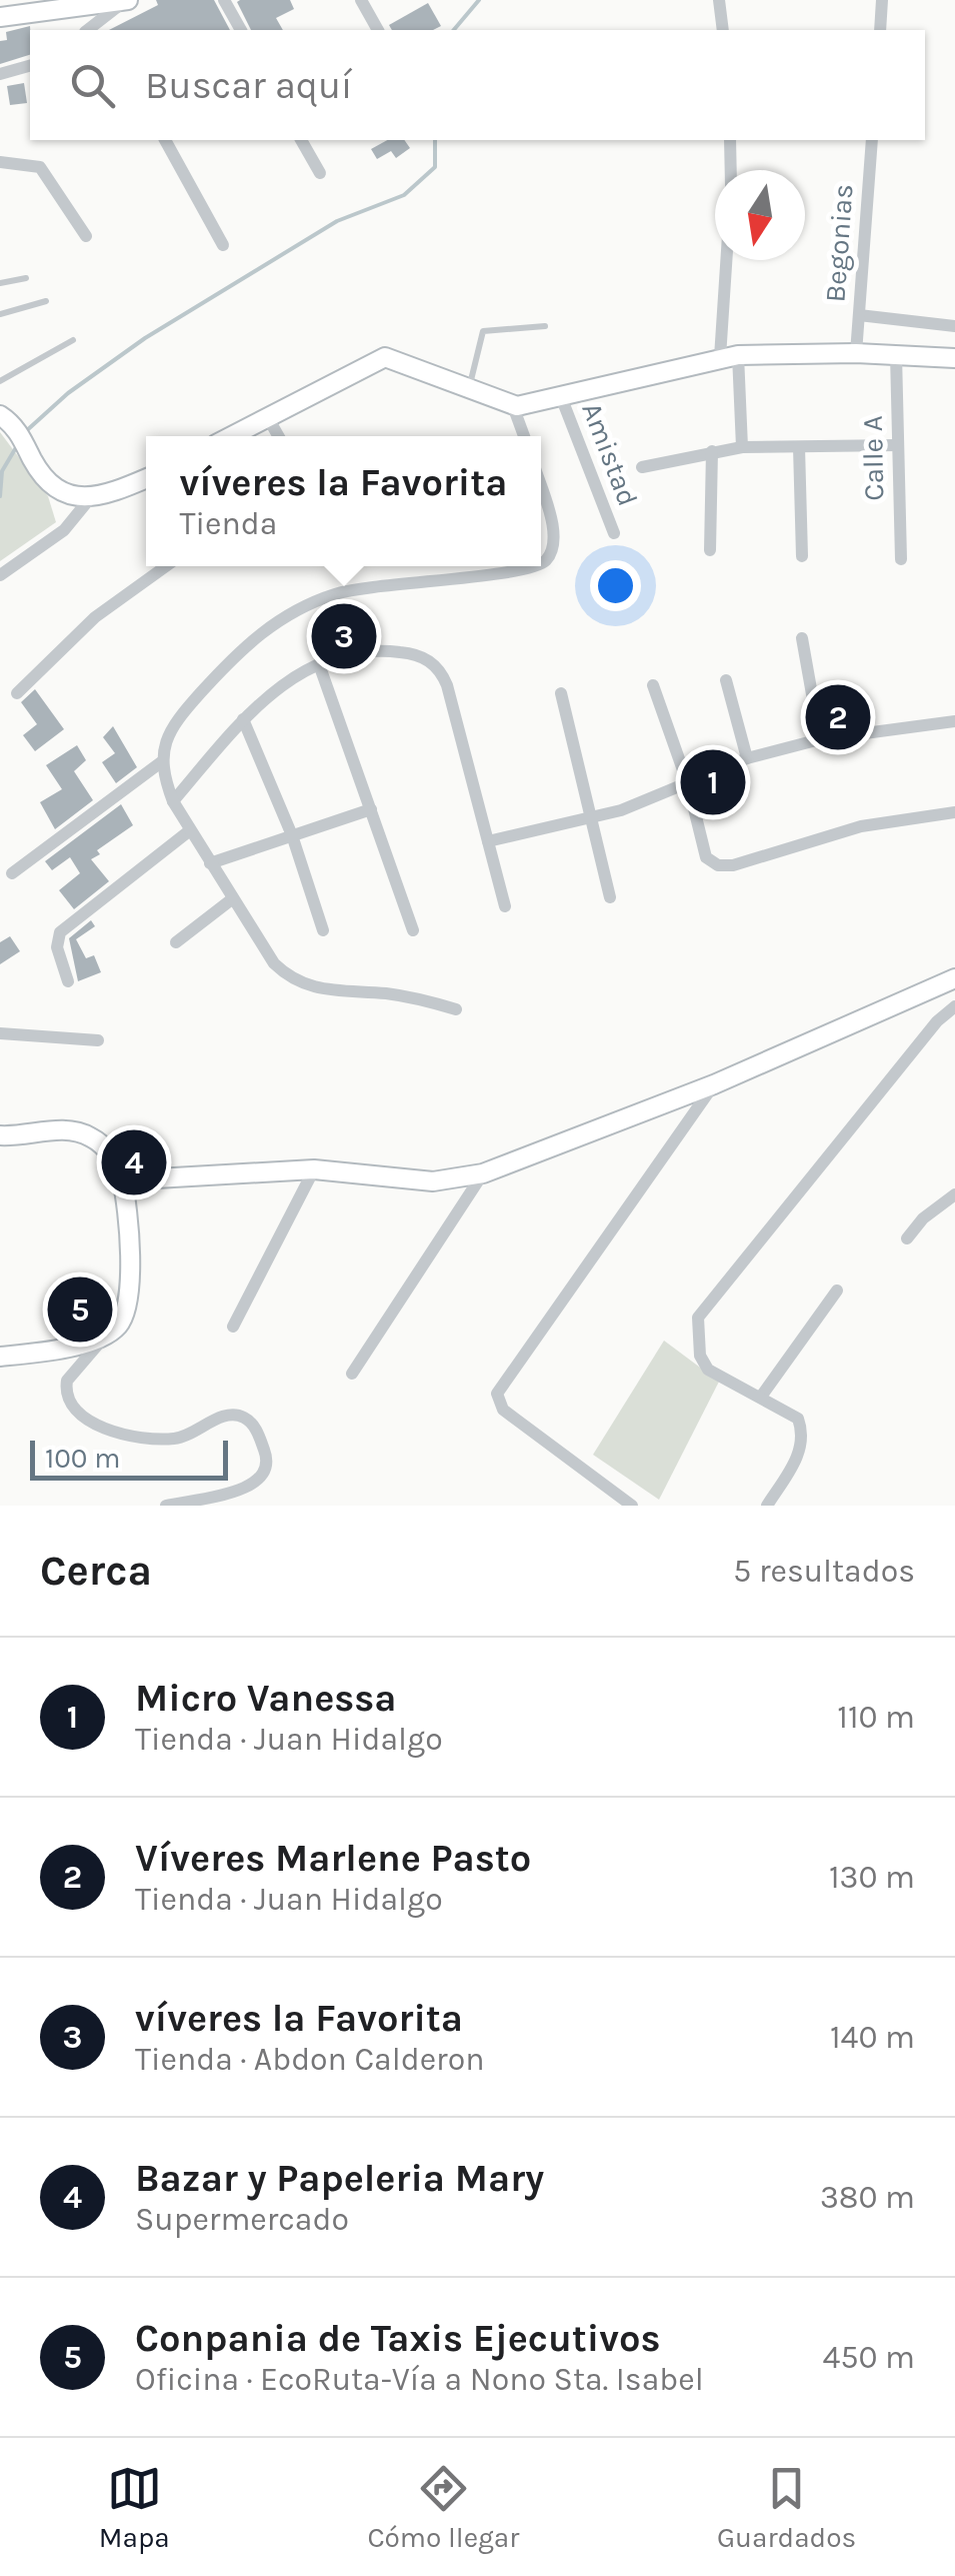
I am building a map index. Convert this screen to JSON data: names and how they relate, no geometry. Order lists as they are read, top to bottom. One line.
{"streets":{"street":["Begonias","Amistad","Calle A"]},"scale_bar":"100 m","north":"bottom","page":{"search":"Buscar aquí","popup":["víveres la Favorita","Tienda"],"pins":["3","2","1","4","5"],"scale":"100 m","heading":["Cerca","5 resultados"],"list":[{"mark":"1","name":"Micro Vanessa","note":"Tienda · Juan Hidalgo","value":"110 m"},{"mark":"2","name":"Víveres Marlene Pasto","note":"Tienda · Juan Hidalgo","value":"130 m"},{"mark":"3","name":"víveres la Favorita","note":"Tienda · Abdon Calderon","value":"140 m"},{"mark":"4","name":"Bazar y Papeleria Mary","note":"Supermercado","value":"380 m"},{"mark":"5","name":"Conpania de Taxis Ejecutivos","note":"Oficina · EcoRuta-Vía a Nono Sta. Isabel","value":"450 m"}],"nav":["Mapa","Cómo llegar","Guardados"]}}
